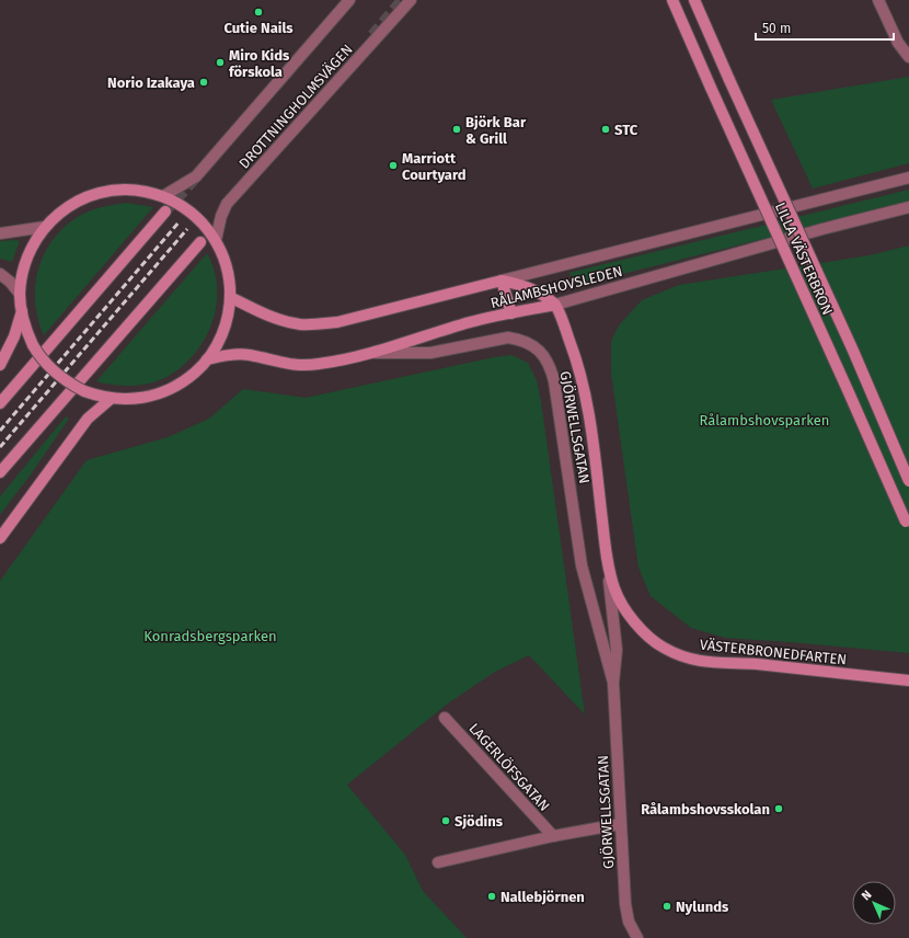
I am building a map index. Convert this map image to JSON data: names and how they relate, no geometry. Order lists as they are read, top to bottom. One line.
{"streets":{"main road":["LILLA VÄSTERBRON","RÅLAMBSHOVSLEDEN","GJÖRWELLSGATAN","VÄSTERBRONEDFARTEN"],"street":["DROTTNINGHOLMSVÄGEN","LAGERLÖFSGATAN"]},"crossings":[["RÅLAMBSHOVSLEDEN","GJÖRWELLSGATAN"],["GJÖRWELLSGATAN","VÄSTERBRONEDFARTEN"]],"parks":["Rålambshovsparken","Konradsbergsparken"],"places":["Cutie Nails","Miro Kids förskola","Norio Izakaya","Björk Bar & Grill","STC","Marriott Courtyard","Rålambshovsskolan","Sjödins","Nallebjörnen","Nylunds"],"scale_bar":"50 m","north":"top left"}
